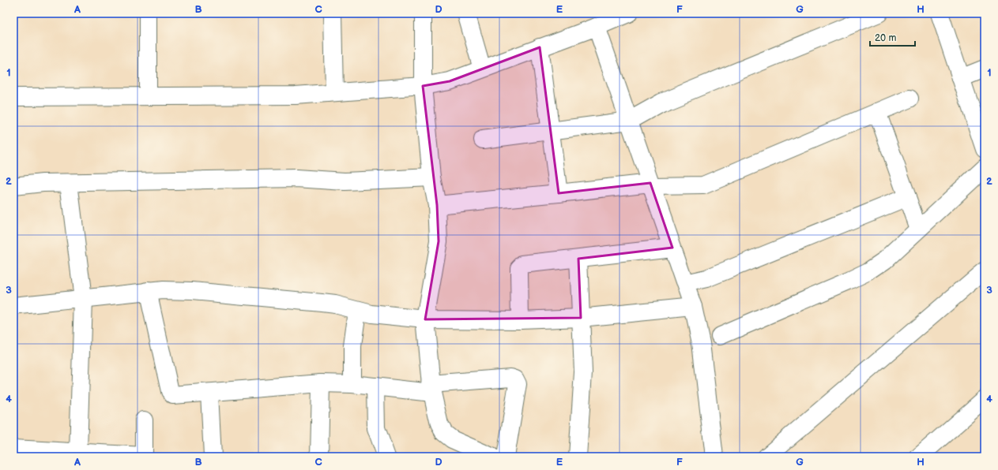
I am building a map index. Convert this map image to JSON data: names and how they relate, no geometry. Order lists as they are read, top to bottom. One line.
{"scale_bar":"20 m","grid":{"columns":["A","B","C","D","E","F","G","H"],"rows":["1","2","3","4"]}}
